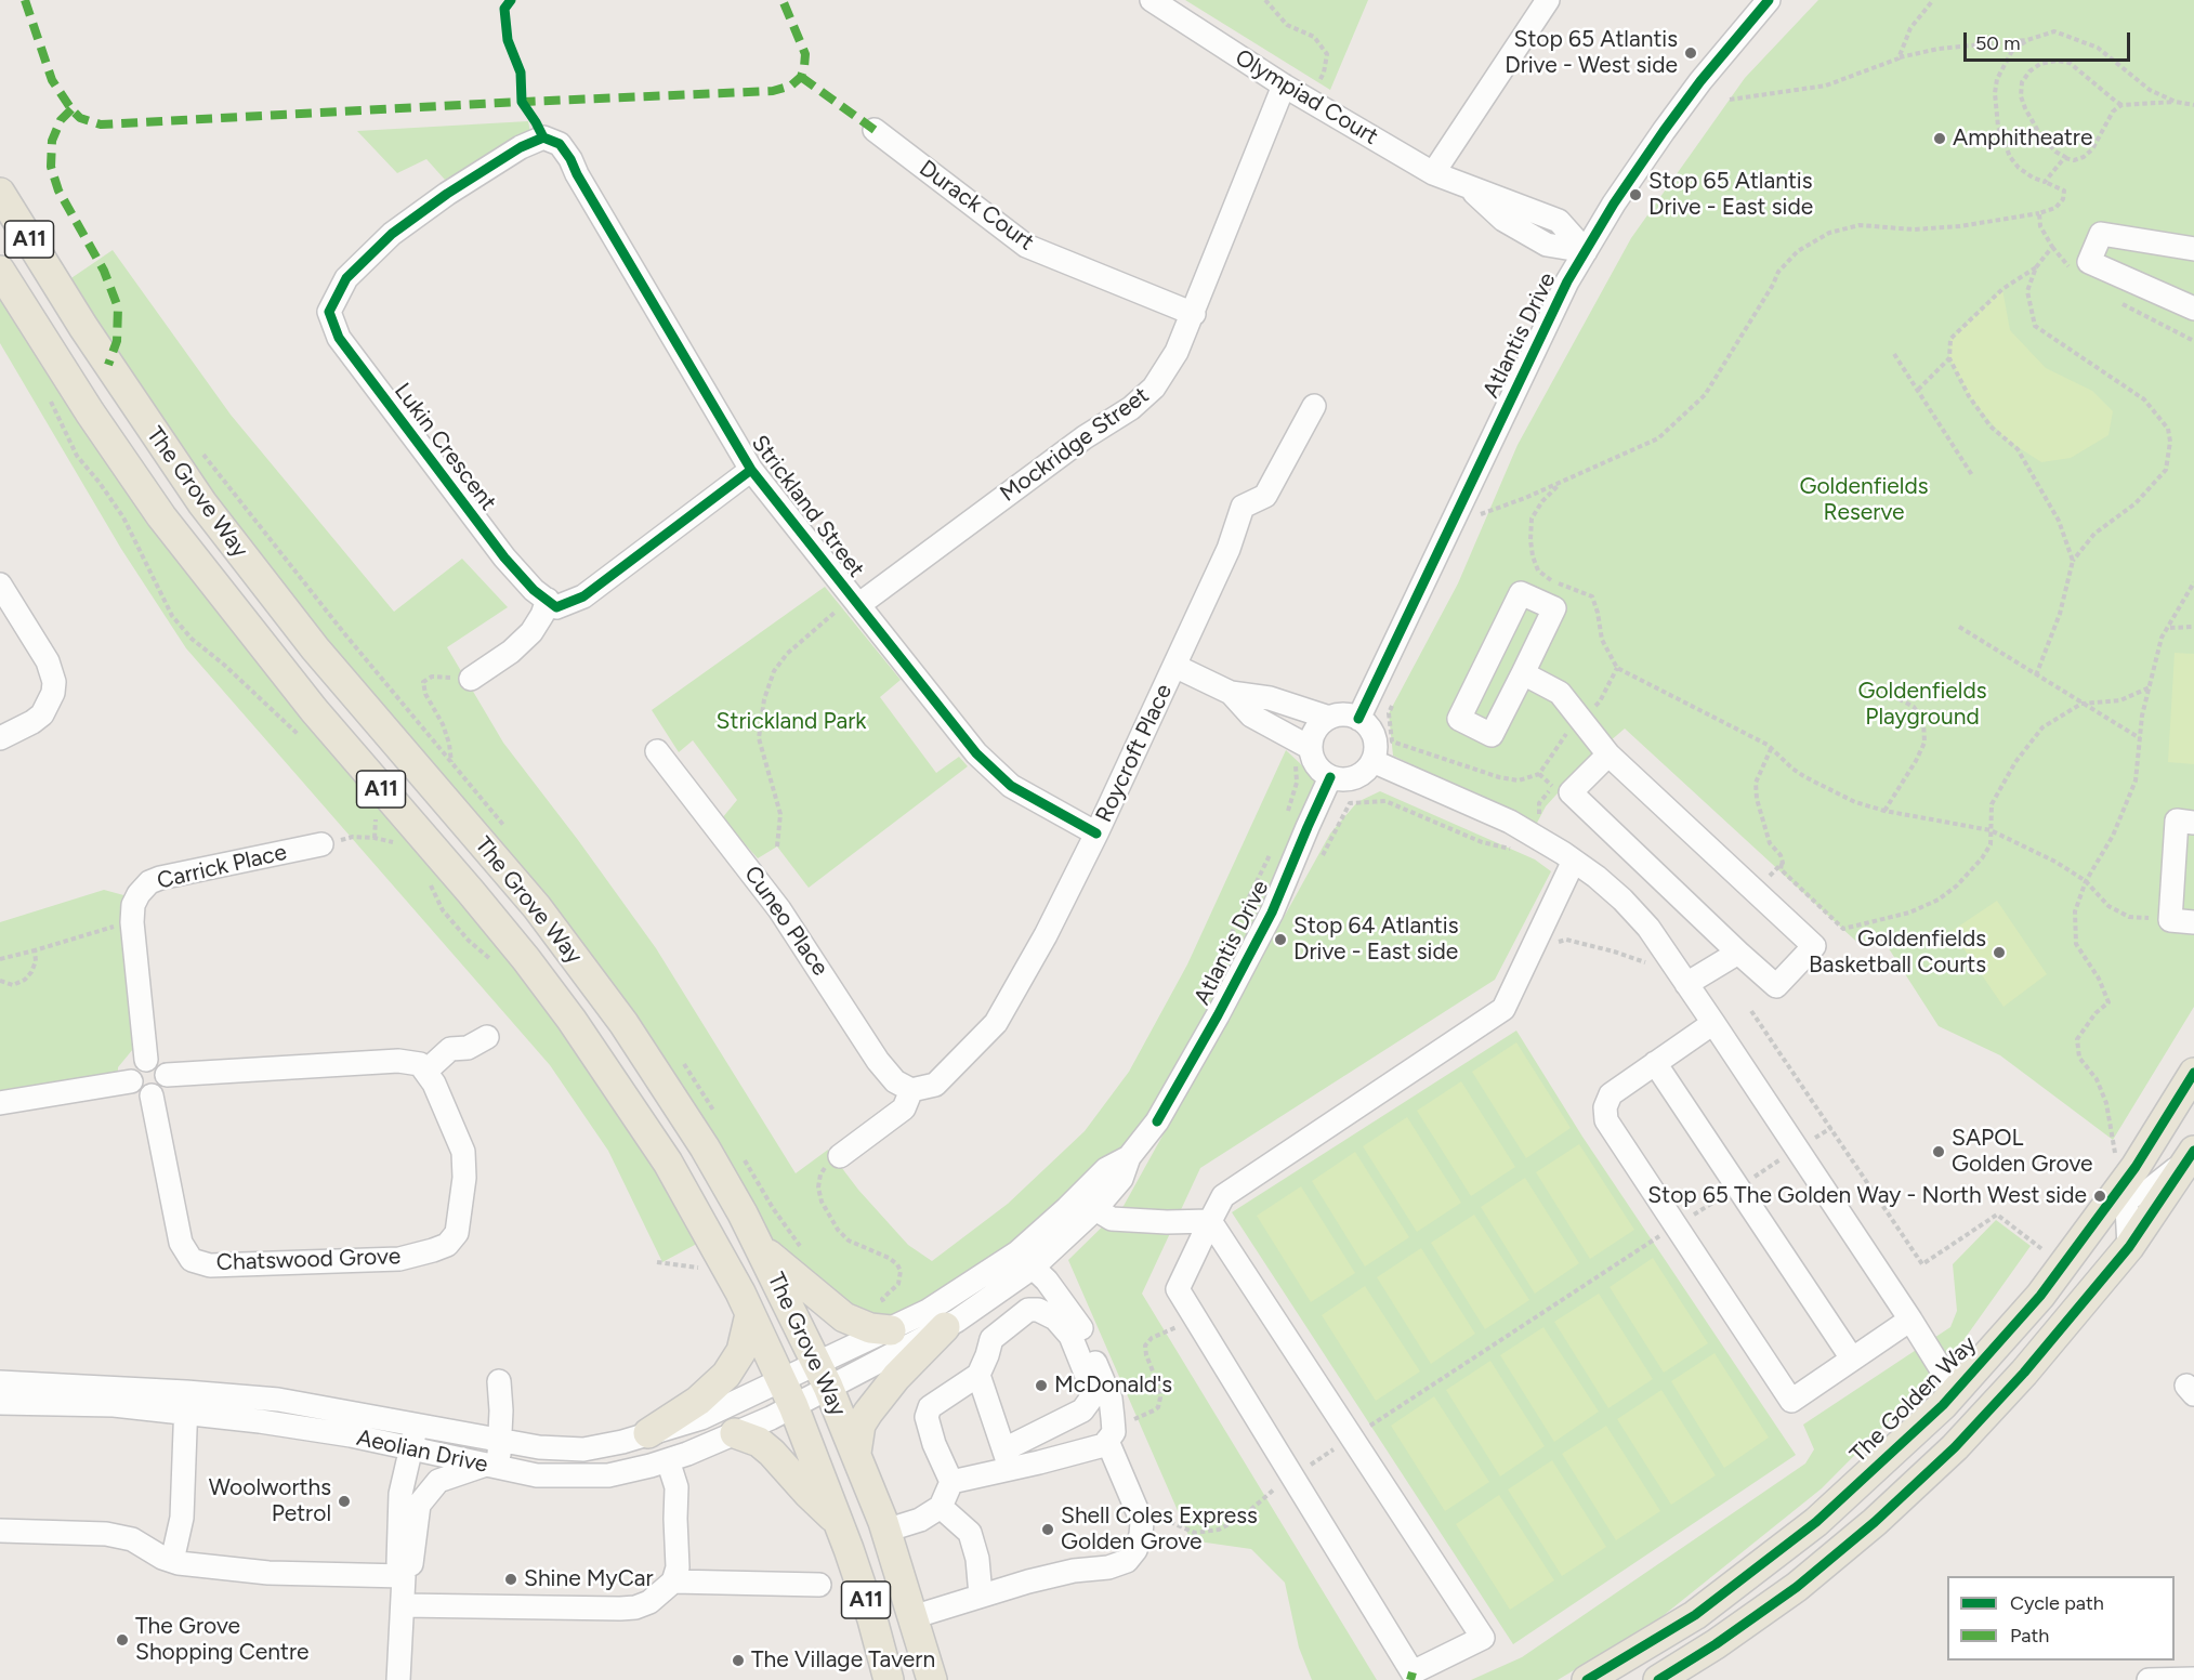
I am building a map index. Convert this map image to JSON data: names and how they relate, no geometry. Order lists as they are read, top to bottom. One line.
{"streets":{"main road":["A11","The Grove Way","The Golden Way"],"street":["Olympiad Court","Durack Court","Atlantis Drive","Mockridge Street","Lukin Crescent","Strickland Street","Roycroft Place","Carrick Place","Cuneo Place","Chatswood Grove","Aeolian Drive"]},"crossings":[["Olympiad Court","Atlantis Drive"],["Olympiad Court","Mockridge Street"],["Durack Court","Mockridge Street"],["Atlantis Drive","The Grove Way"],["Atlantis Drive","Aeolian Drive"],["Mockridge Street","Strickland Street"],["Lukin Crescent","Strickland Street"],["The Grove Way","Aeolian Drive"],["Strickland Street","Roycroft Place"],["Roycroft Place","Cuneo Place"],["Carrick Place","Chatswood Grove"]],"parks":["Goldenfields Reserve","Goldenfields Playground","Strickland Park"],"places":["Stop 65 Atlantis Drive - West side","Amphitheatre","Stop 65 Atlantis Drive - East side","Stop 64 Atlantis Drive - East side","Goldenfields Basketball Courts","SAPOL Golden Grove","Stop 65 The Golden Way - North West side","McDonald's","Woolworths Petrol","Shell Coles Express Golden Grove","Shine MyCar","The Grove Shopping Centre","The Village Tavern"],"legend":["Cycle path","Path"],"scale_bar":"50 m"}
